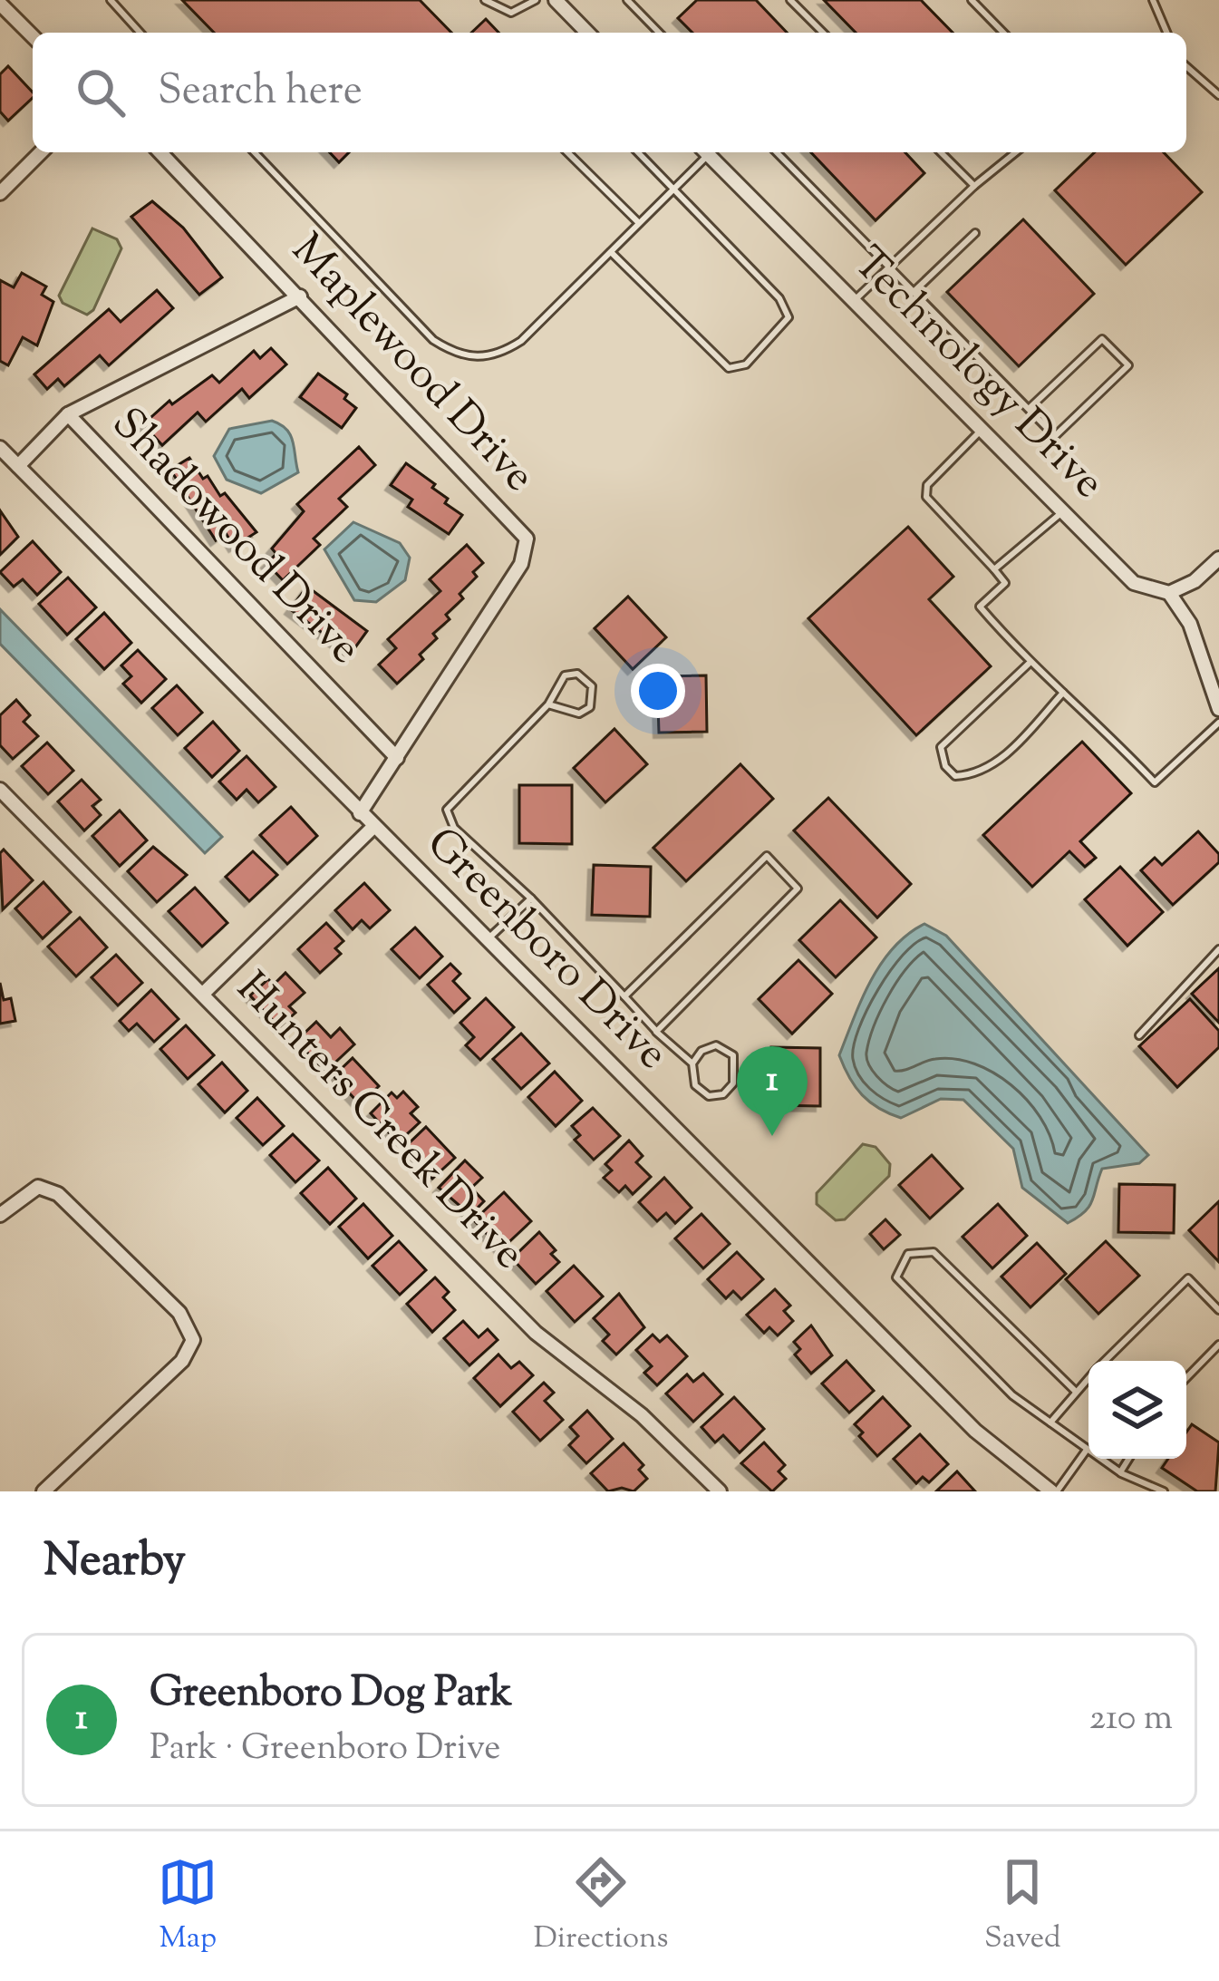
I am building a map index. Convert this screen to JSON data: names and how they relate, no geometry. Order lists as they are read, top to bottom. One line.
{"streets":{"street":["Maplewood Drive","Technology Drive","Shadowood Drive","Greenboro Drive","Hunters Creek Drive"]},"crossings":[["Maplewood Drive","Shadowood Drive"],["Maplewood Drive","Greenboro Drive"]],"page":{"search":"Search here","pins":"1","heading":"Nearby","list":[{"mark":"1","name":"Greenboro Dog Park","note":"Park · Greenboro Drive","value":"210 m"}],"nav":["Map","Directions","Saved"]}}
